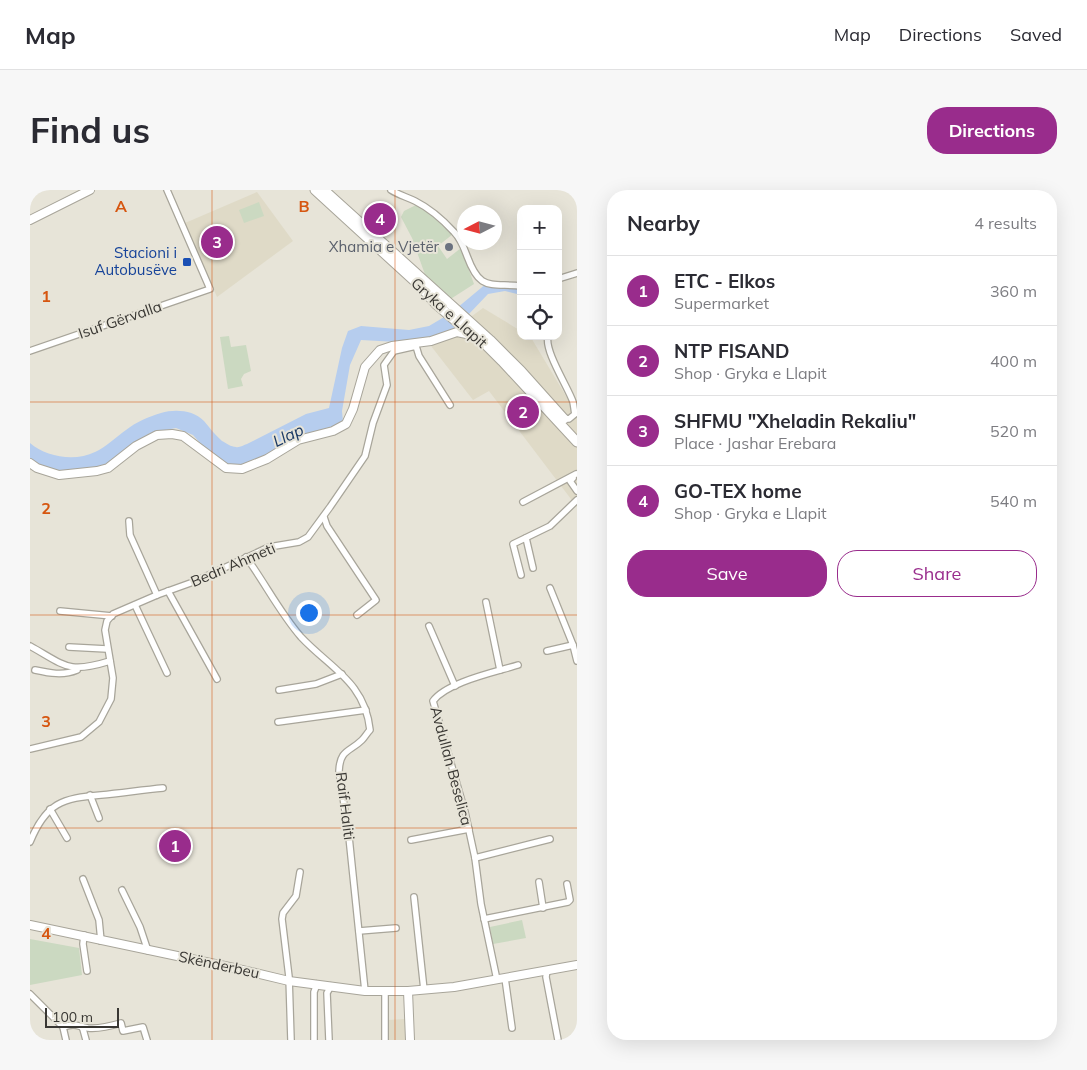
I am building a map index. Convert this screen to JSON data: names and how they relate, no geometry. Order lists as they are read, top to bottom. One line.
{"streets":{"main road":["Gryka e Llapit","Skënderbeu"],"street":["Isuf Gërvalla","Bedri Ahmeti","Avdullah Beselica","Raif Haliti"]},"crossings":[["Bedri Ahmeti","Raif Haliti"],["Avdullah Beselica","Skënderbeu"],["Raif Haliti","Skënderbeu"]],"water":["Llap"],"places":{"other":["Xhamia e Vjetër"],"transit":["Stacioni i Autobusëve"]},"scale_bar":"100 m","north":"left","page":{"header":"Map","nav":["Map","Directions","Saved"],"buttons":["Directions",["Save","Share"]],"title":"Find us","heading":["Nearby","4 results"],"pins":["4","3","2","1"],"map_buttons":["+","−"],"list":[{"mark":"1","name":"ETC - Elkos","note":"Supermarket","value":"360 m"},{"mark":"2","name":"NTP FISAND","note":"Shop · Gryka e Llapit","value":"400 m"},{"mark":"3","name":"SHFMU \"Xheladin Rekaliu\"","note":"Place · Jashar Erebara","value":"520 m"},{"mark":"4","name":"GO-TEX home","note":"Shop · Gryka e Llapit","value":"540 m"}],"scale":"100 m"},"grid":{"columns":["A","B"],"rows":["1","2","3","4"]}}
